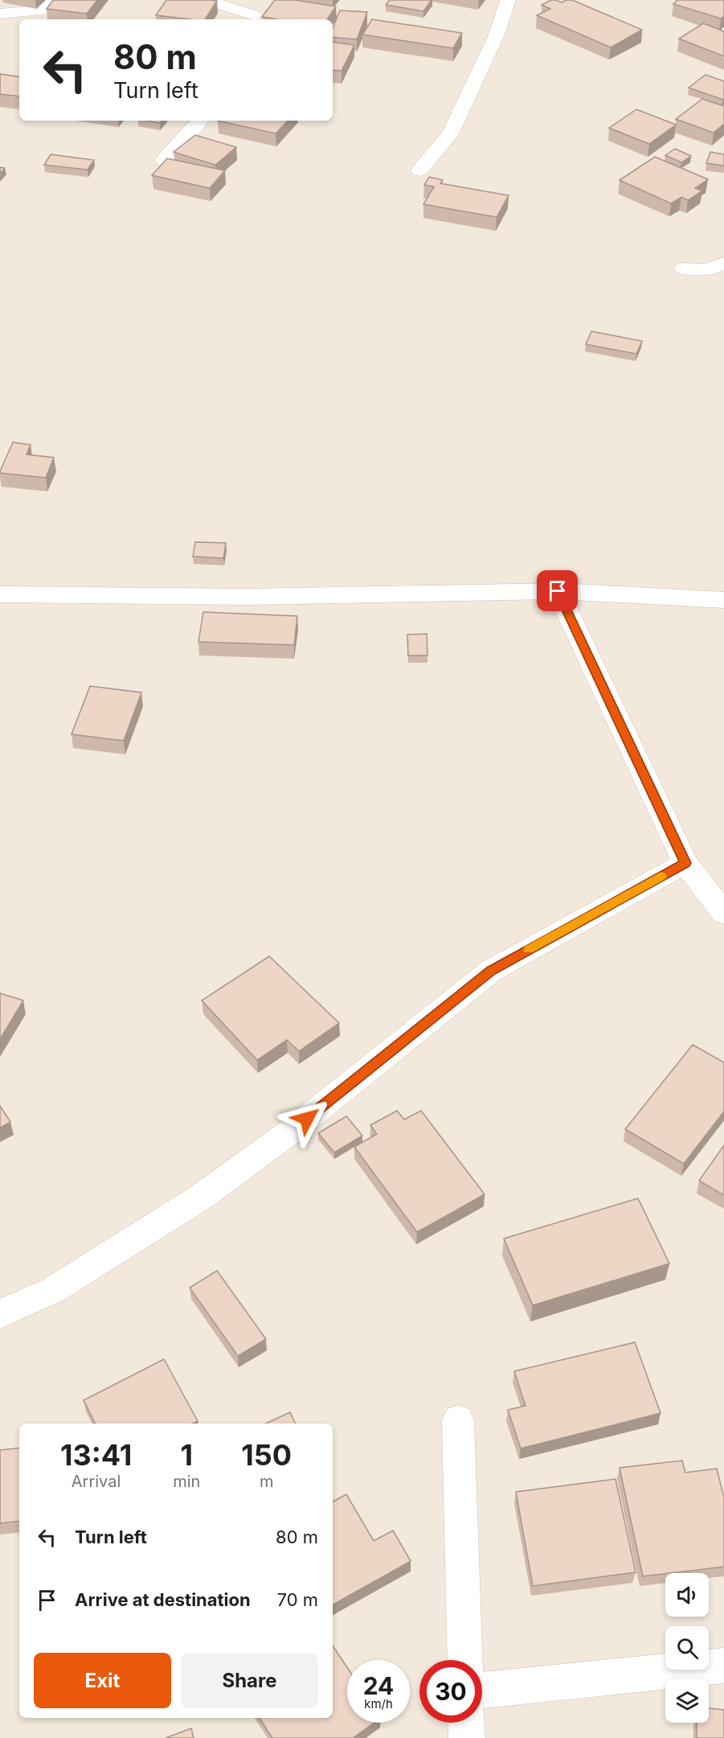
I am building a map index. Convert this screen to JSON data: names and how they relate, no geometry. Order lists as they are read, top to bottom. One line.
{"page":{"turn":["80 m","Turn left"],"eta":["13:41","Arrival","1","min","150","m"],"list":[{"name":"Turn left","value":"80 m"},{"name":"Arrive at destination","value":"70 m"}],"buttons":["Exit","Share"],"speed":"24 km/h","limit":"30"}}
